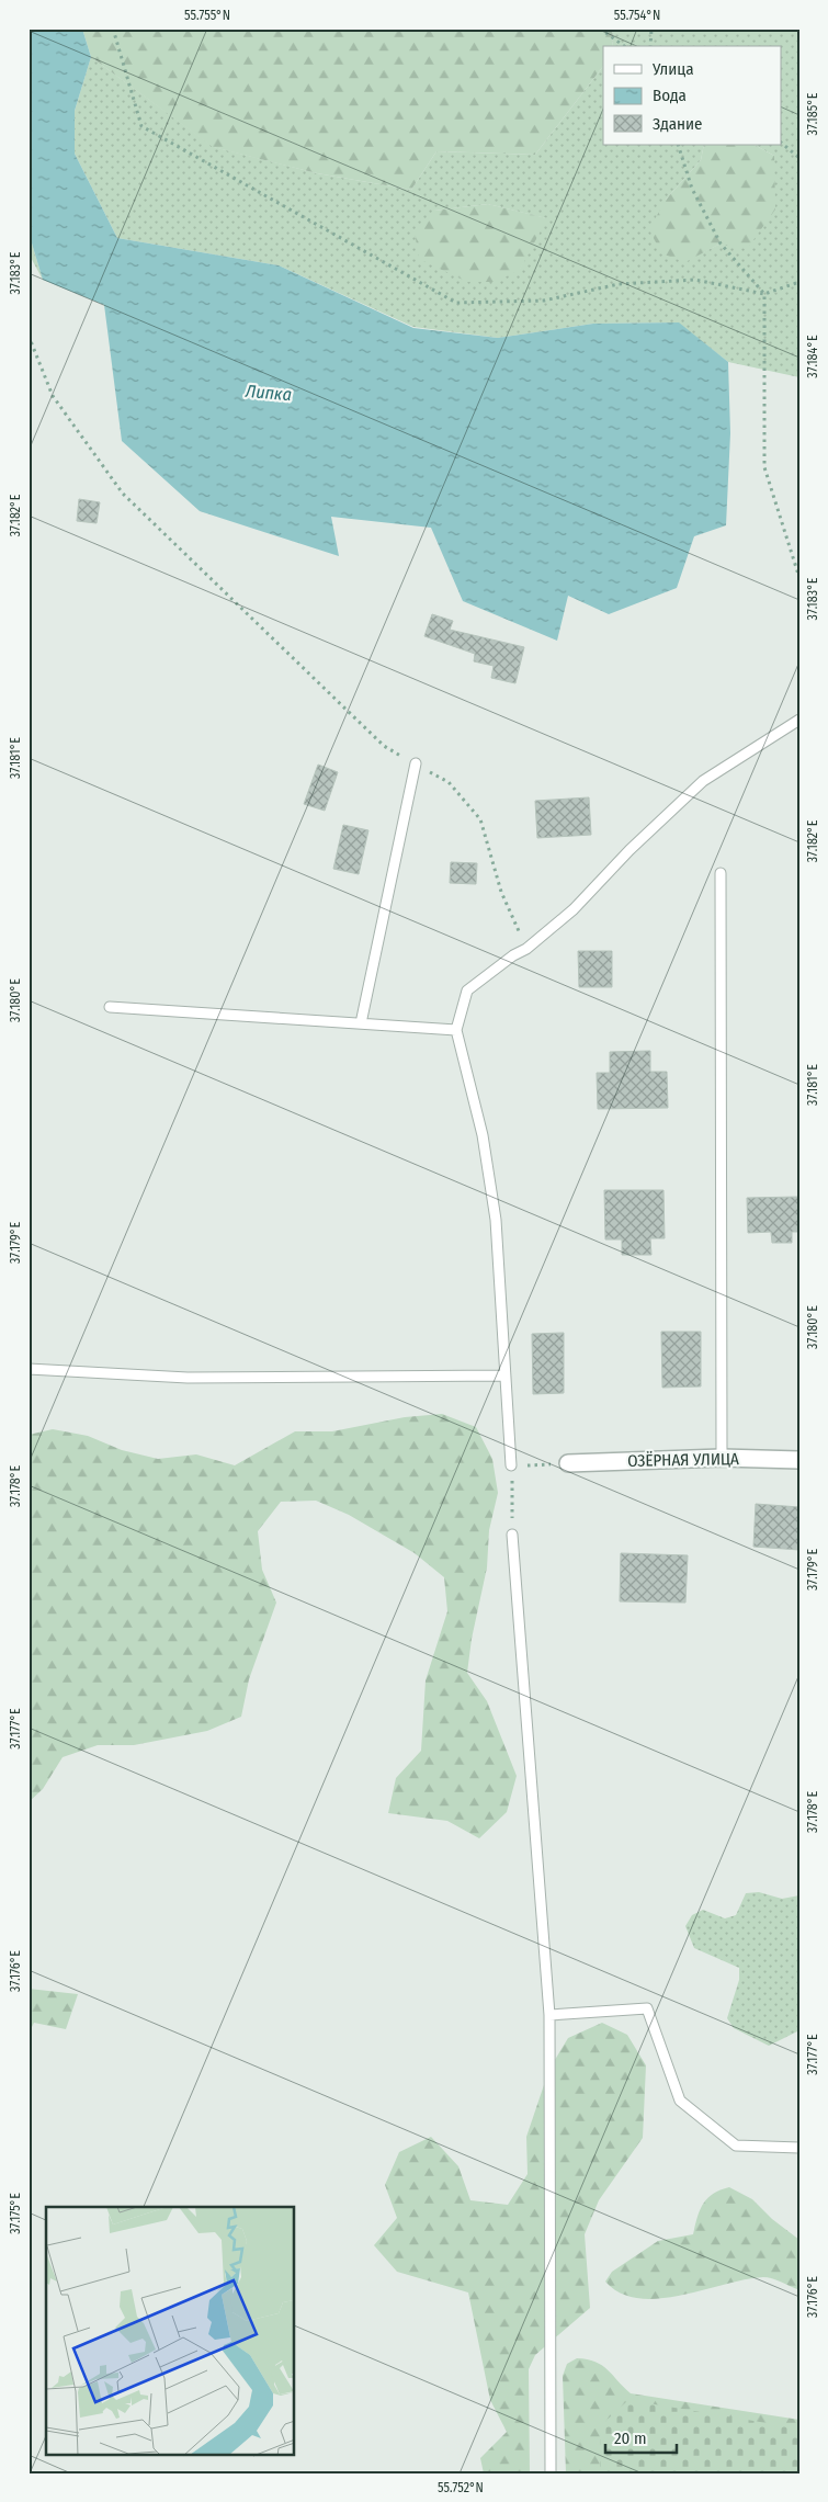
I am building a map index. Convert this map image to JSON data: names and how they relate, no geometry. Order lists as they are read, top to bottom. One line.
{"streets":{"street":["ОЗЁРНАЯ УЛИЦА"]},"water":["Липка"],"legend":["Улица","Вода","Здание"],"scale_bar":"20 m","coordinates":["55.755°N","55.754°N","37.185°E","37.183°E","37.184°E","37.182°E","37.181°E","37.180°E","37.179°E","37.178°E","37.177°E","37.176°E","37.175°E","55.752°N"]}
